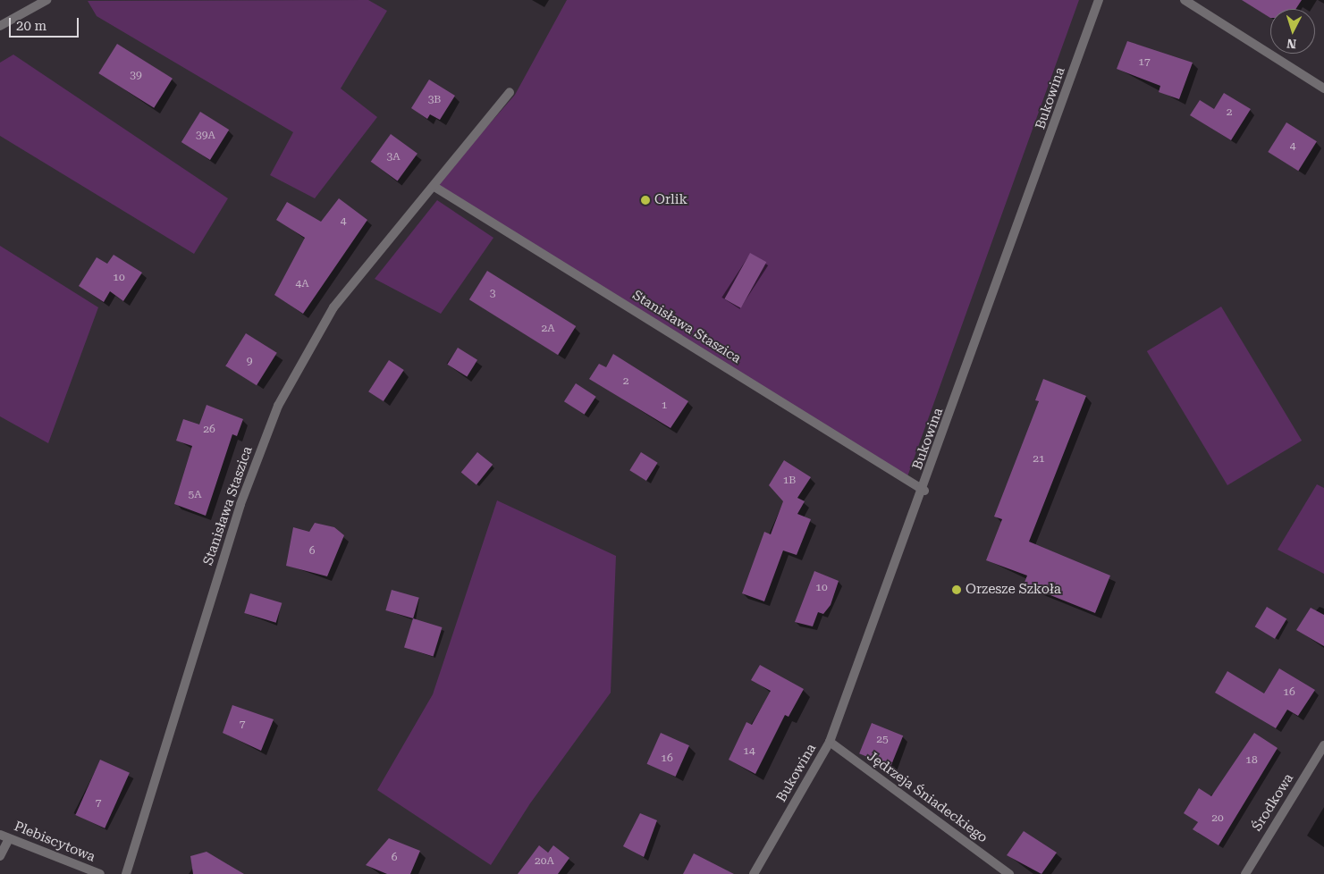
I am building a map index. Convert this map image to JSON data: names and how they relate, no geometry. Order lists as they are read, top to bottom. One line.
{"streets":{"street":["Bukowina","Stanisława Staszica","Jędrzeja Śniadeckiego","Środkowa","Plebiscytowa"]},"crossings":[["Bukowina","Stanisława Staszica"],["Bukowina","Jędrzeja Śniadeckiego"]],"places":["Orlik","Orzesze Szkoła"],"house_numbers":["17","39","3B","2","39A","4","3A","4","10","4A","3","2A","9","2","1","26","21","1B","5A","6","10","16","7","25","14","16","18","7","20","6","20A"],"scale_bar":"20 m","north":"bottom"}
